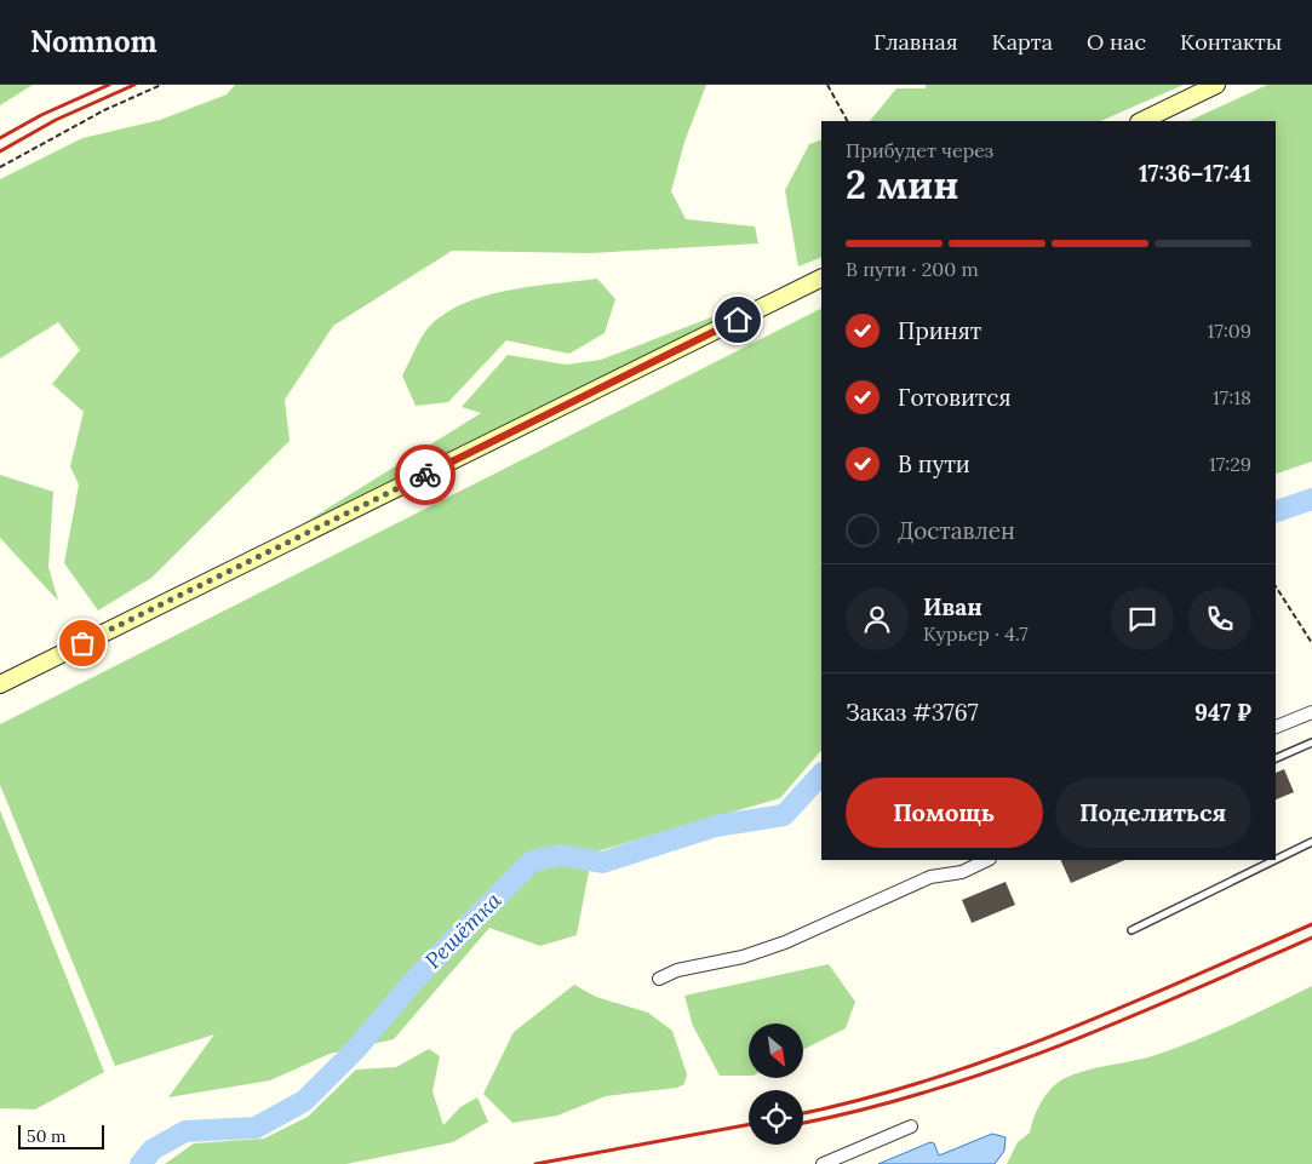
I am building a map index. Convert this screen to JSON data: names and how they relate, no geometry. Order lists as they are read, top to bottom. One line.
{"water":["Решётка"],"scale_bar":"50 m","north":"bottom right","page":{"header":"Nomnom","nav":["Главная","Карта","О нас","Контакты"],"heading":["2 мин","Прибудет через","17:36–17:41"],"panel":["Иван","Курьер · 4.7","Заказ #3767","947 ₽"],"bar":"В пути · 200 m","list":[["Принят","17:09"],["Готовится","17:18"],["В пути","17:29"],"Доставлен"],"buttons":["Помощь","Поделиться"],"scale":"50 m"}}
